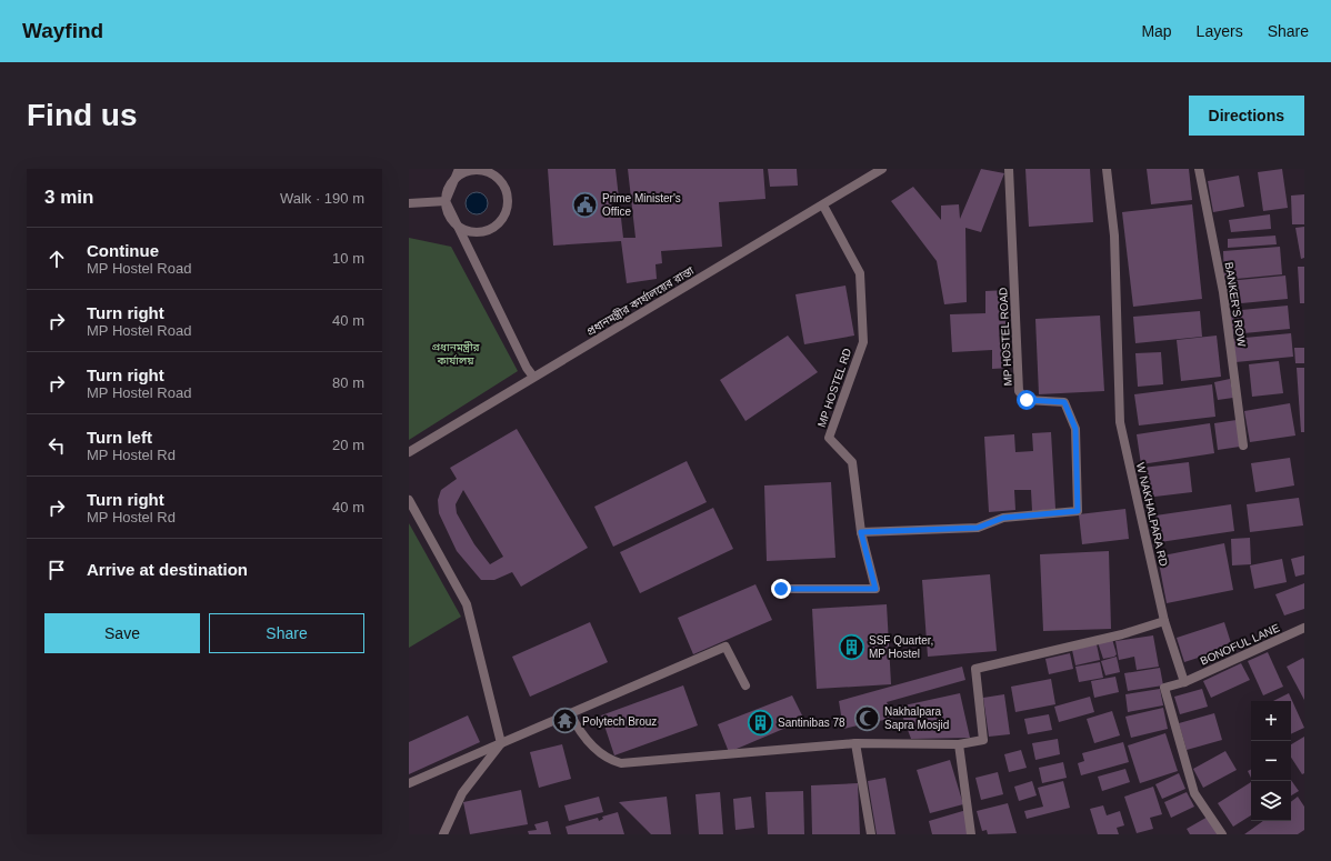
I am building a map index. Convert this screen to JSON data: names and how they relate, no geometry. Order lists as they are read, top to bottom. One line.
{"streets":{"street":["প্রধানমন্ত্রীর কার্যালয়ের রাস্তা","BANKER'S ROW","MP HOSTEL ROAD","MP HOSTEL RD","W NAKHALPARA RD","BONOFUL LANE"]},"crossings":[["প্রধানমন্ত্রীর কার্যালয়ের রাস্তা","MP HOSTEL RD"],["MP HOSTEL ROAD","MP HOSTEL RD"],["W NAKHALPARA RD","BONOFUL LANE"]],"parks":["প্রধানমন্ত্রীর কার্যালয়"],"places":{"public building":["Prime Minister's Office"],"building":["SSF Quarter, MP Hostel","Santinibas 78"],"mosque":["Nakhalpara Sapra Mosjid"],"temple":["Polytech Brouz"]},"page":{"header":"Wayfind","nav":["Map","Layers","Share"],"buttons":["Directions",["Save","Share"]],"title":"Find us","heading":["3 min","Walk · 190 m"],"list":[["Continue","MP Hostel Road","10 m"],["Turn right","MP Hostel Road","40 m"],["Turn right","MP Hostel Road","80 m"],["Turn left","MP Hostel Rd","20 m"],["Turn right","MP Hostel Rd","40 m"],"Arrive at destination"],"map_buttons":["+","−"]}}
